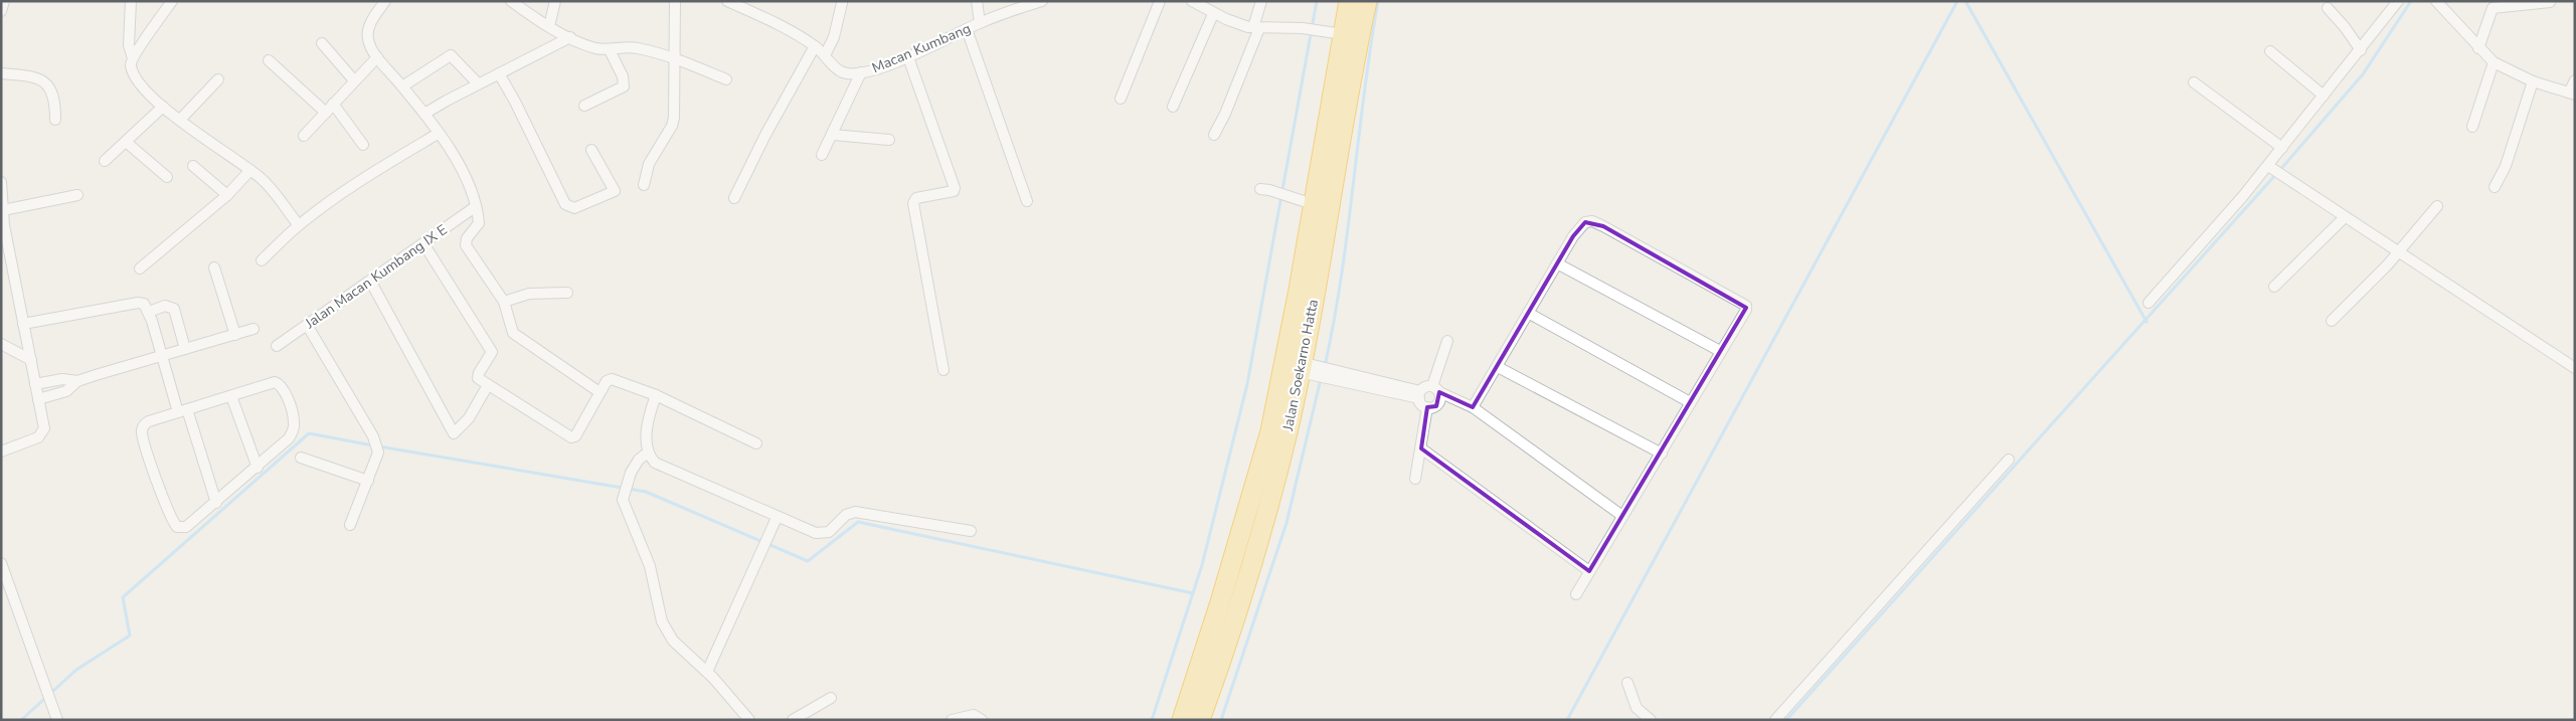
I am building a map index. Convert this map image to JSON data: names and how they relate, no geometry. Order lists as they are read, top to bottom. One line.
{"streets":{"highway":["Jalan Soekarno Hatta"],"street":["Macan Kumbang","Jalan Macan Kumbang IX E"]}}
